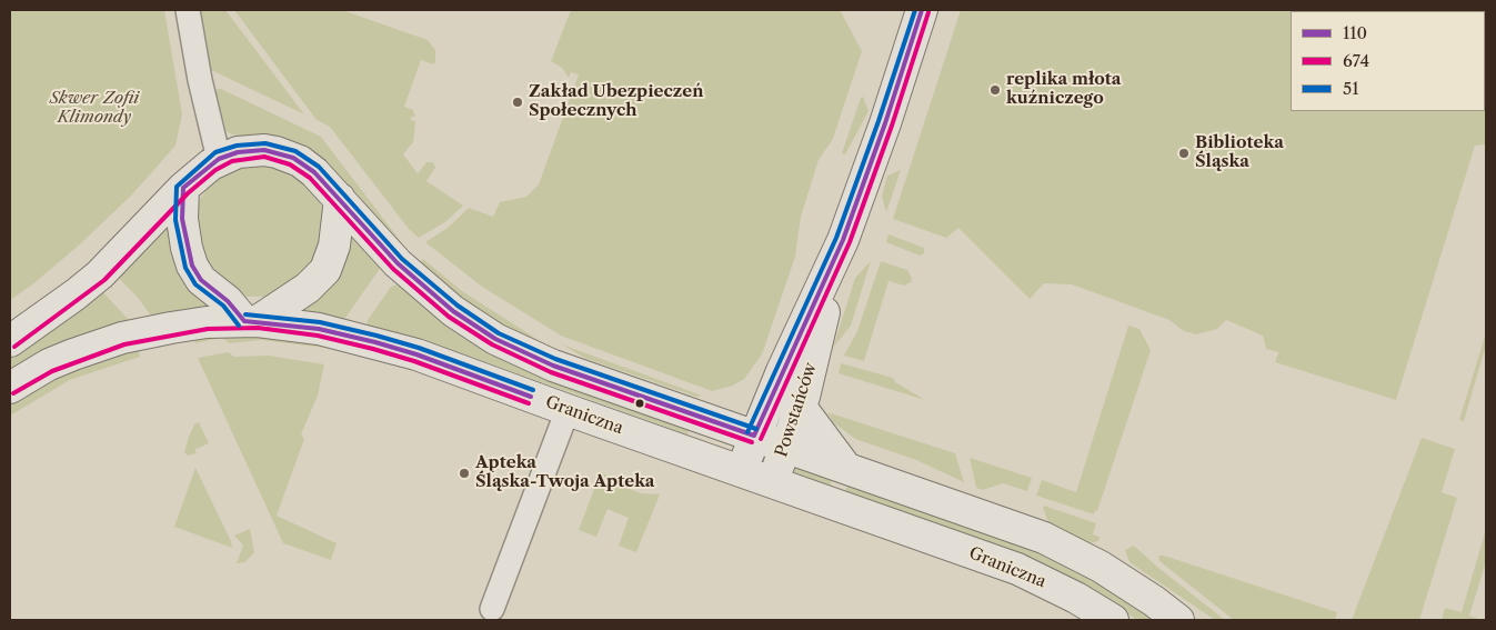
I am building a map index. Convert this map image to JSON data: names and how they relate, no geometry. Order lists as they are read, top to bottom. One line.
{"streets":{"street":["Powstańców","Graniczna"]},"crossings":[["Powstańców","Graniczna"]],"parks":["Skwer Zofii Klimondy"],"places":["replika młota kuźniczego","Zakład Ubezpieczeń Społecznych","Biblioteka Śląska","Apteka Śląska-Twoja Apteka"],"lines":["transit line 110","transit line 51","transit line 674"],"legend":["110","674","51"]}
